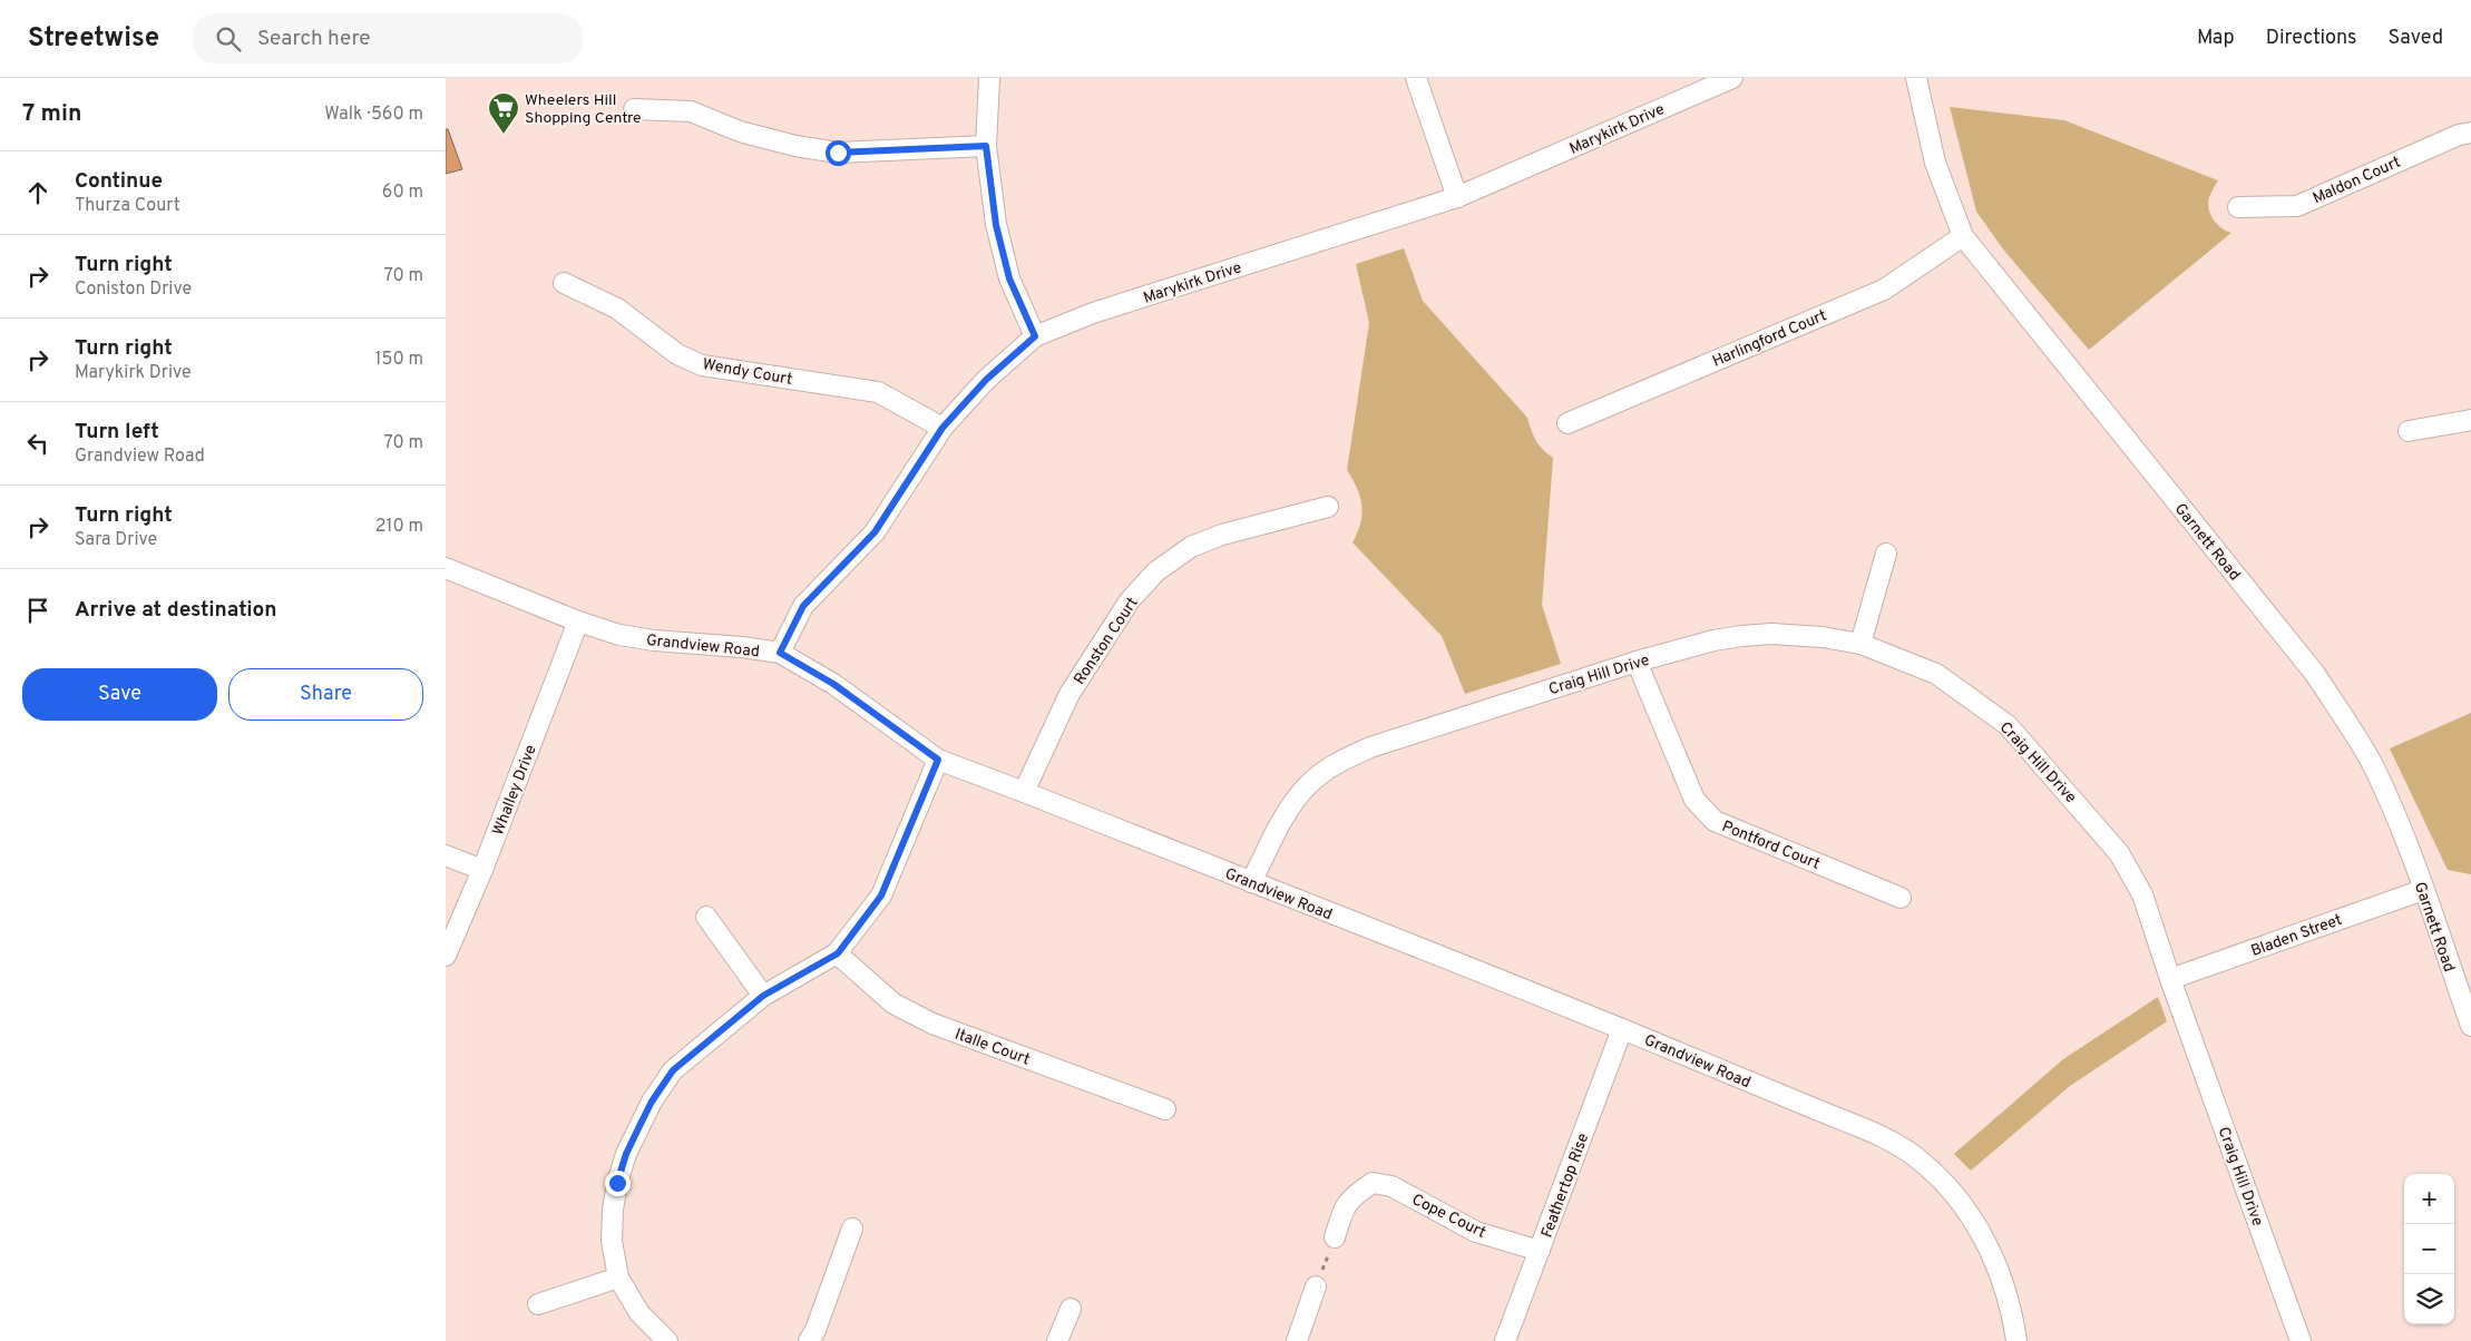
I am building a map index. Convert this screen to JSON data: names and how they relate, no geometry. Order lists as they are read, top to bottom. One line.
{"streets":{"street":["Marykirk Drive","Maldon Court","Harlingford Court","Wendy Court","Garnett Road","Ronston Court","Grandview Road","Craig Hill Drive","Whalley Drive","Pontford Court","Bladen Street","Italle Court","Feathertop Rise","Cope Court"]},"crossings":[["Marykirk Drive","Wendy Court"],["Marykirk Drive","Grandview Road"],["Harlingford Court","Garnett Road"],["Garnett Road","Bladen Street"],["Ronston Court","Grandview Road"],["Grandview Road","Craig Hill Drive"],["Grandview Road","Whalley Drive"],["Grandview Road","Feathertop Rise"],["Craig Hill Drive","Pontford Court"],["Craig Hill Drive","Bladen Street"],["Feathertop Rise","Cope Court"]],"places":{"supermarket":["Wheelers Hill Shopping Centre"]},"page":{"header":"Streetwise","search":"Search here","nav":["Map","Directions","Saved"],"heading":["7 min","Walk · 560 m"],"list":[["Continue","Thurza Court","60 m"],["Turn right","Coniston Drive","70 m"],["Turn right","Marykirk Drive","150 m"],["Turn left","Grandview Road","70 m"],["Turn right","Sara Drive","210 m"],"Arrive at destination"],"buttons":["Save","Share"],"map_buttons":["+","−"]}}
